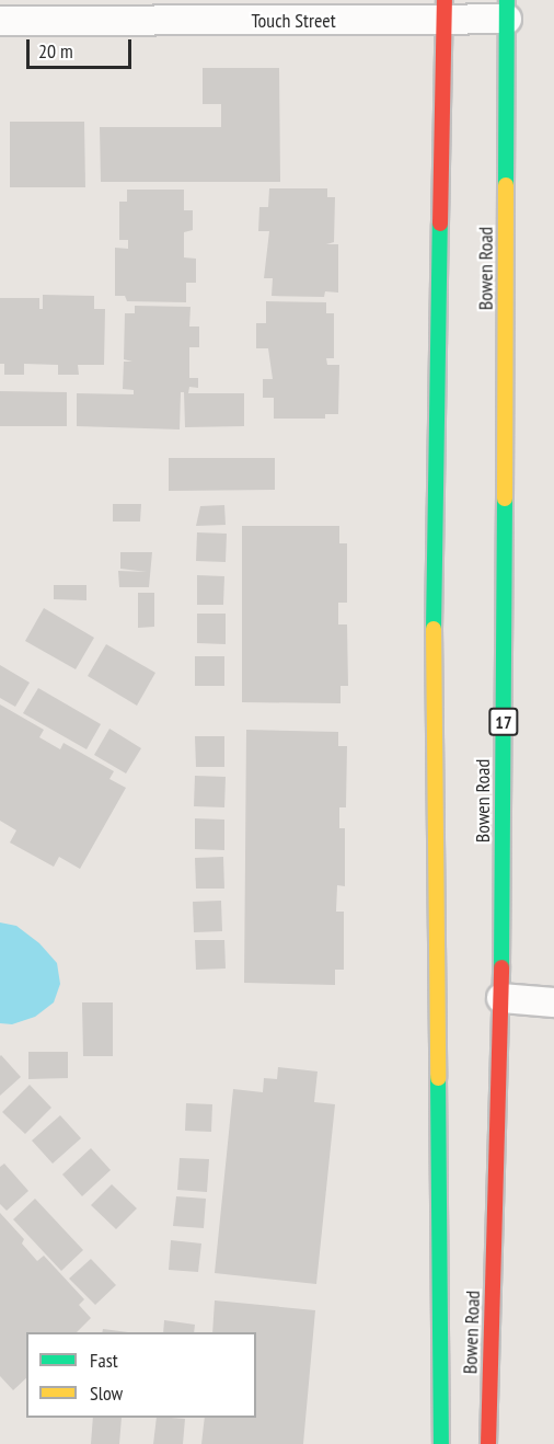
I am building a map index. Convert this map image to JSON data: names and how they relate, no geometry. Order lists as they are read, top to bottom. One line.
{"streets":{"main road":["Bowen Road","17"],"street":["Touch Street"]},"crossings":[["Touch Street","Bowen Road"]],"legend":["Fast","Slow"],"scale_bar":"20 m"}
